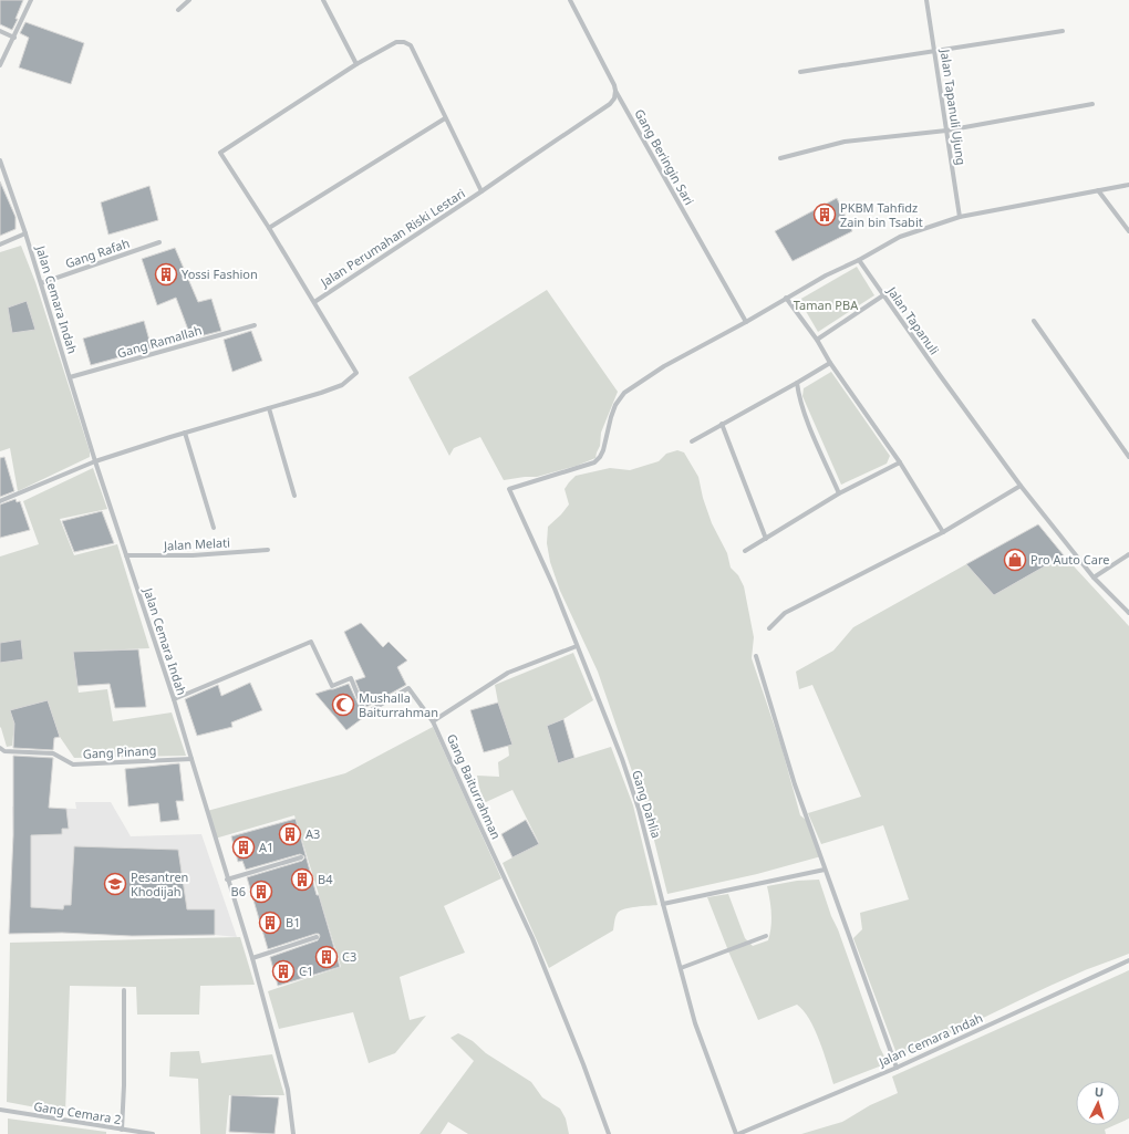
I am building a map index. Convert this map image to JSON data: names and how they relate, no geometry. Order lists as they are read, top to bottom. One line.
{"streets":{"street":["Jalan Tapanuli Ujung","Gang Beringin Sari","Jalan Perumahan Riski Lestari","Gang Rafah","Jalan Cemara Indah","Jalan Tapanuli","Gang Ramallah","Jalan Melati","Gang Pinang","Gang Baiturrahman","Gang Dahlia","Gang Cemara 2"]},"crossings":[["Gang Beringin Sari","Gang Dahlia"],["Gang Rafah","Jalan Cemara Indah"],["Jalan Cemara Indah","Gang Ramallah"],["Jalan Cemara Indah","Jalan Melati"],["Jalan Cemara Indah","Gang Pinang"],["Jalan Cemara Indah","Gang Baiturrahman"],["Jalan Cemara Indah","Gang Dahlia"]],"parks":["Taman PBA"],"places":{"building":["PKBM Tahfidz Zain bin Tsabit","Yossi Fashion","A3","A1","B4","B6","B1","C3","C1"],"shop":["Pro Auto Care"],"mosque":["Mushalla Baiturrahman"],"school or university":["Pesantren Khodijah"]},"north":"top"}
